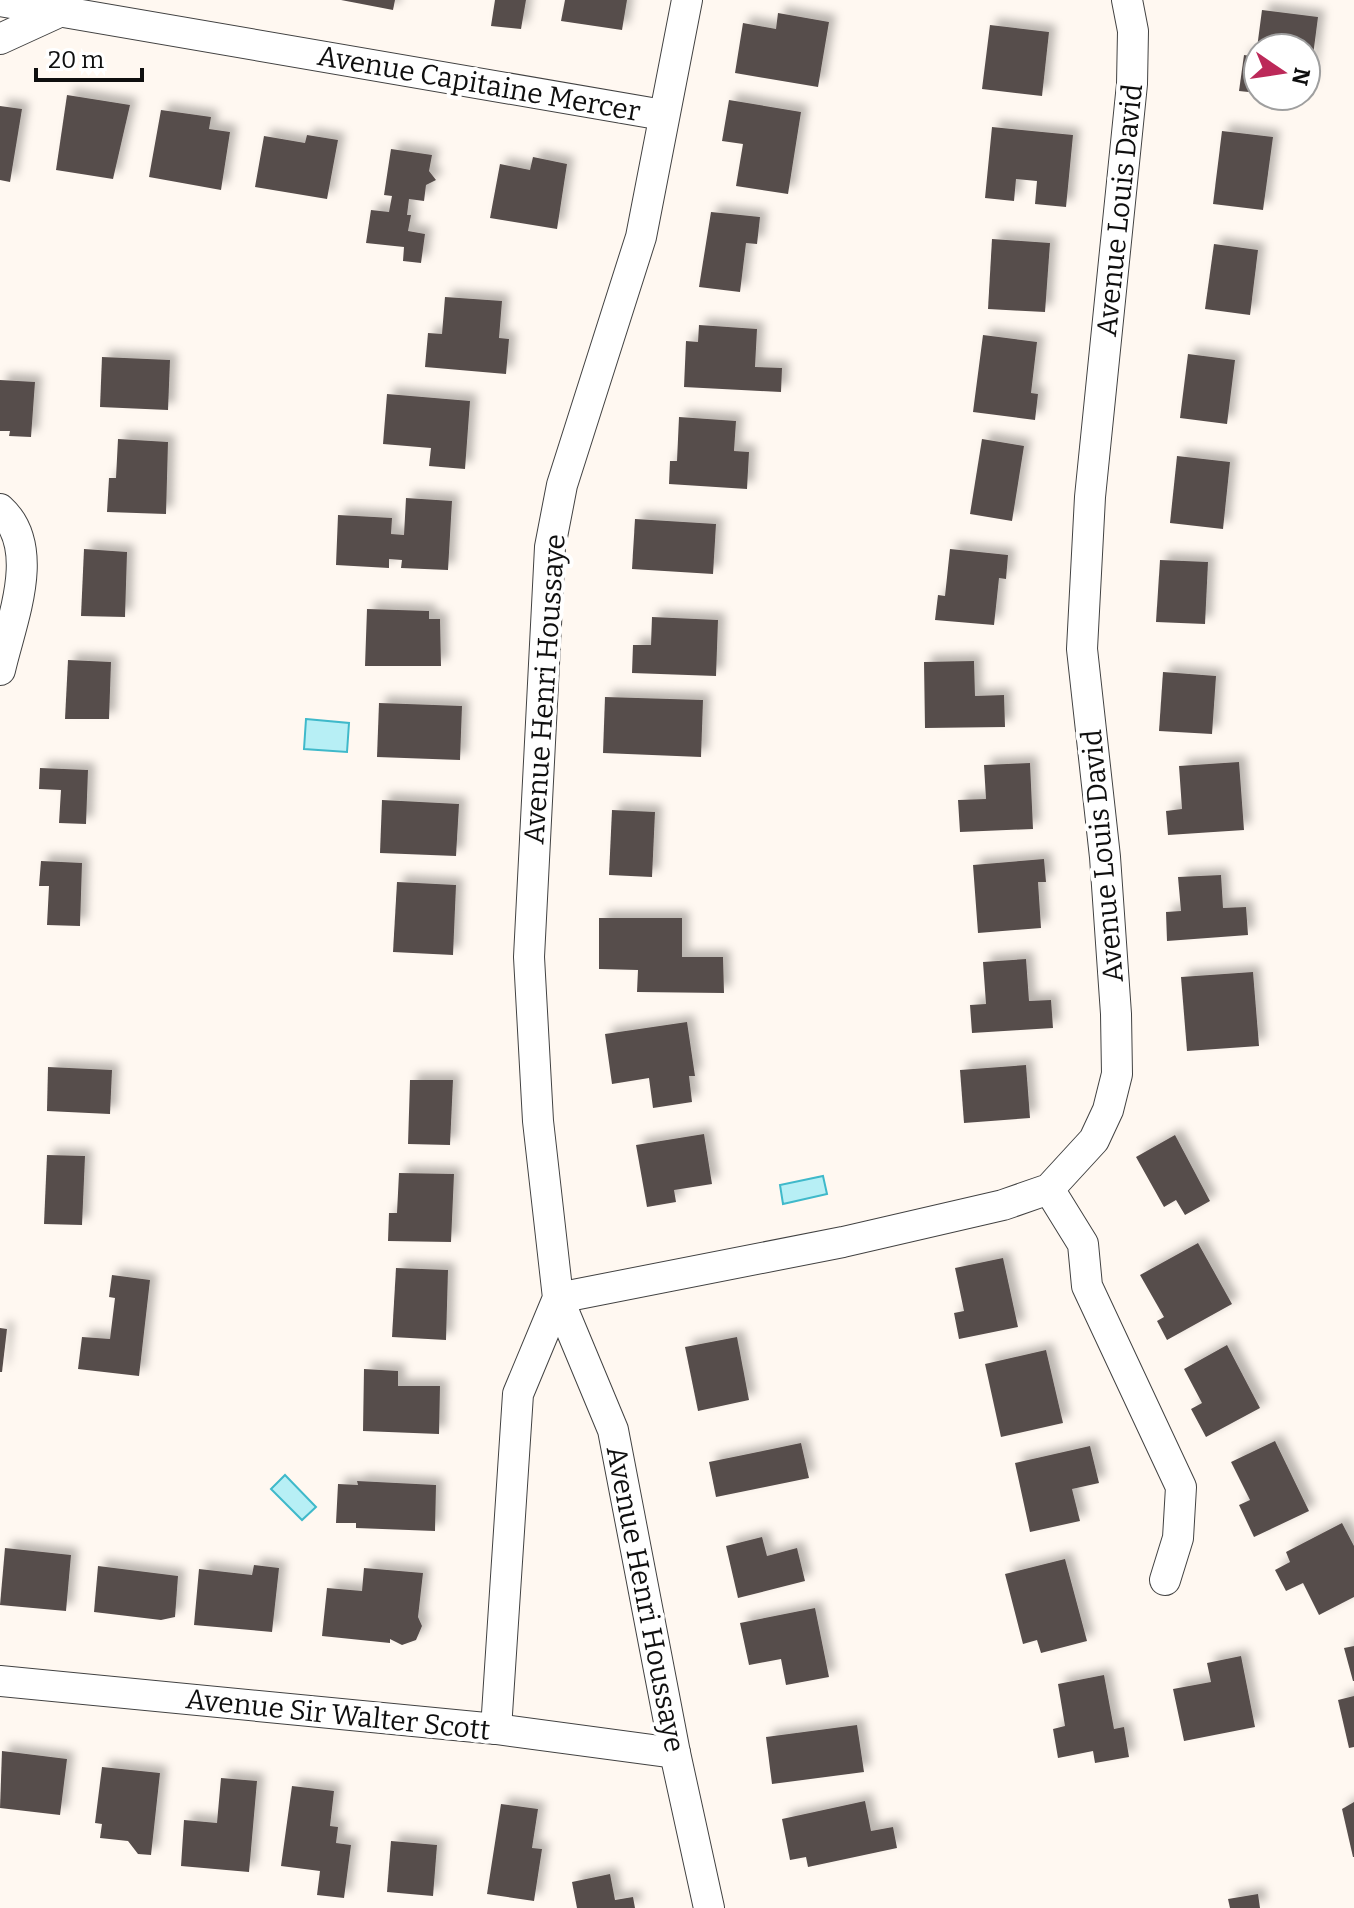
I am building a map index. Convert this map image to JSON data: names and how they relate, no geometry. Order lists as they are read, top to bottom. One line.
{"streets":{"street":["Avenue Capitaine Mercer","Avenue Louis David","Avenue Henri Houssaye","Avenue Sir Walter Scott"]},"crossings":[["Avenue Capitaine Mercer","Avenue Henri Houssaye"],["Avenue Louis David","Avenue Henri Houssaye"],["Avenue Henri Houssaye","Avenue Sir Walter Scott"]],"scale_bar":"20 m","north":"right"}
